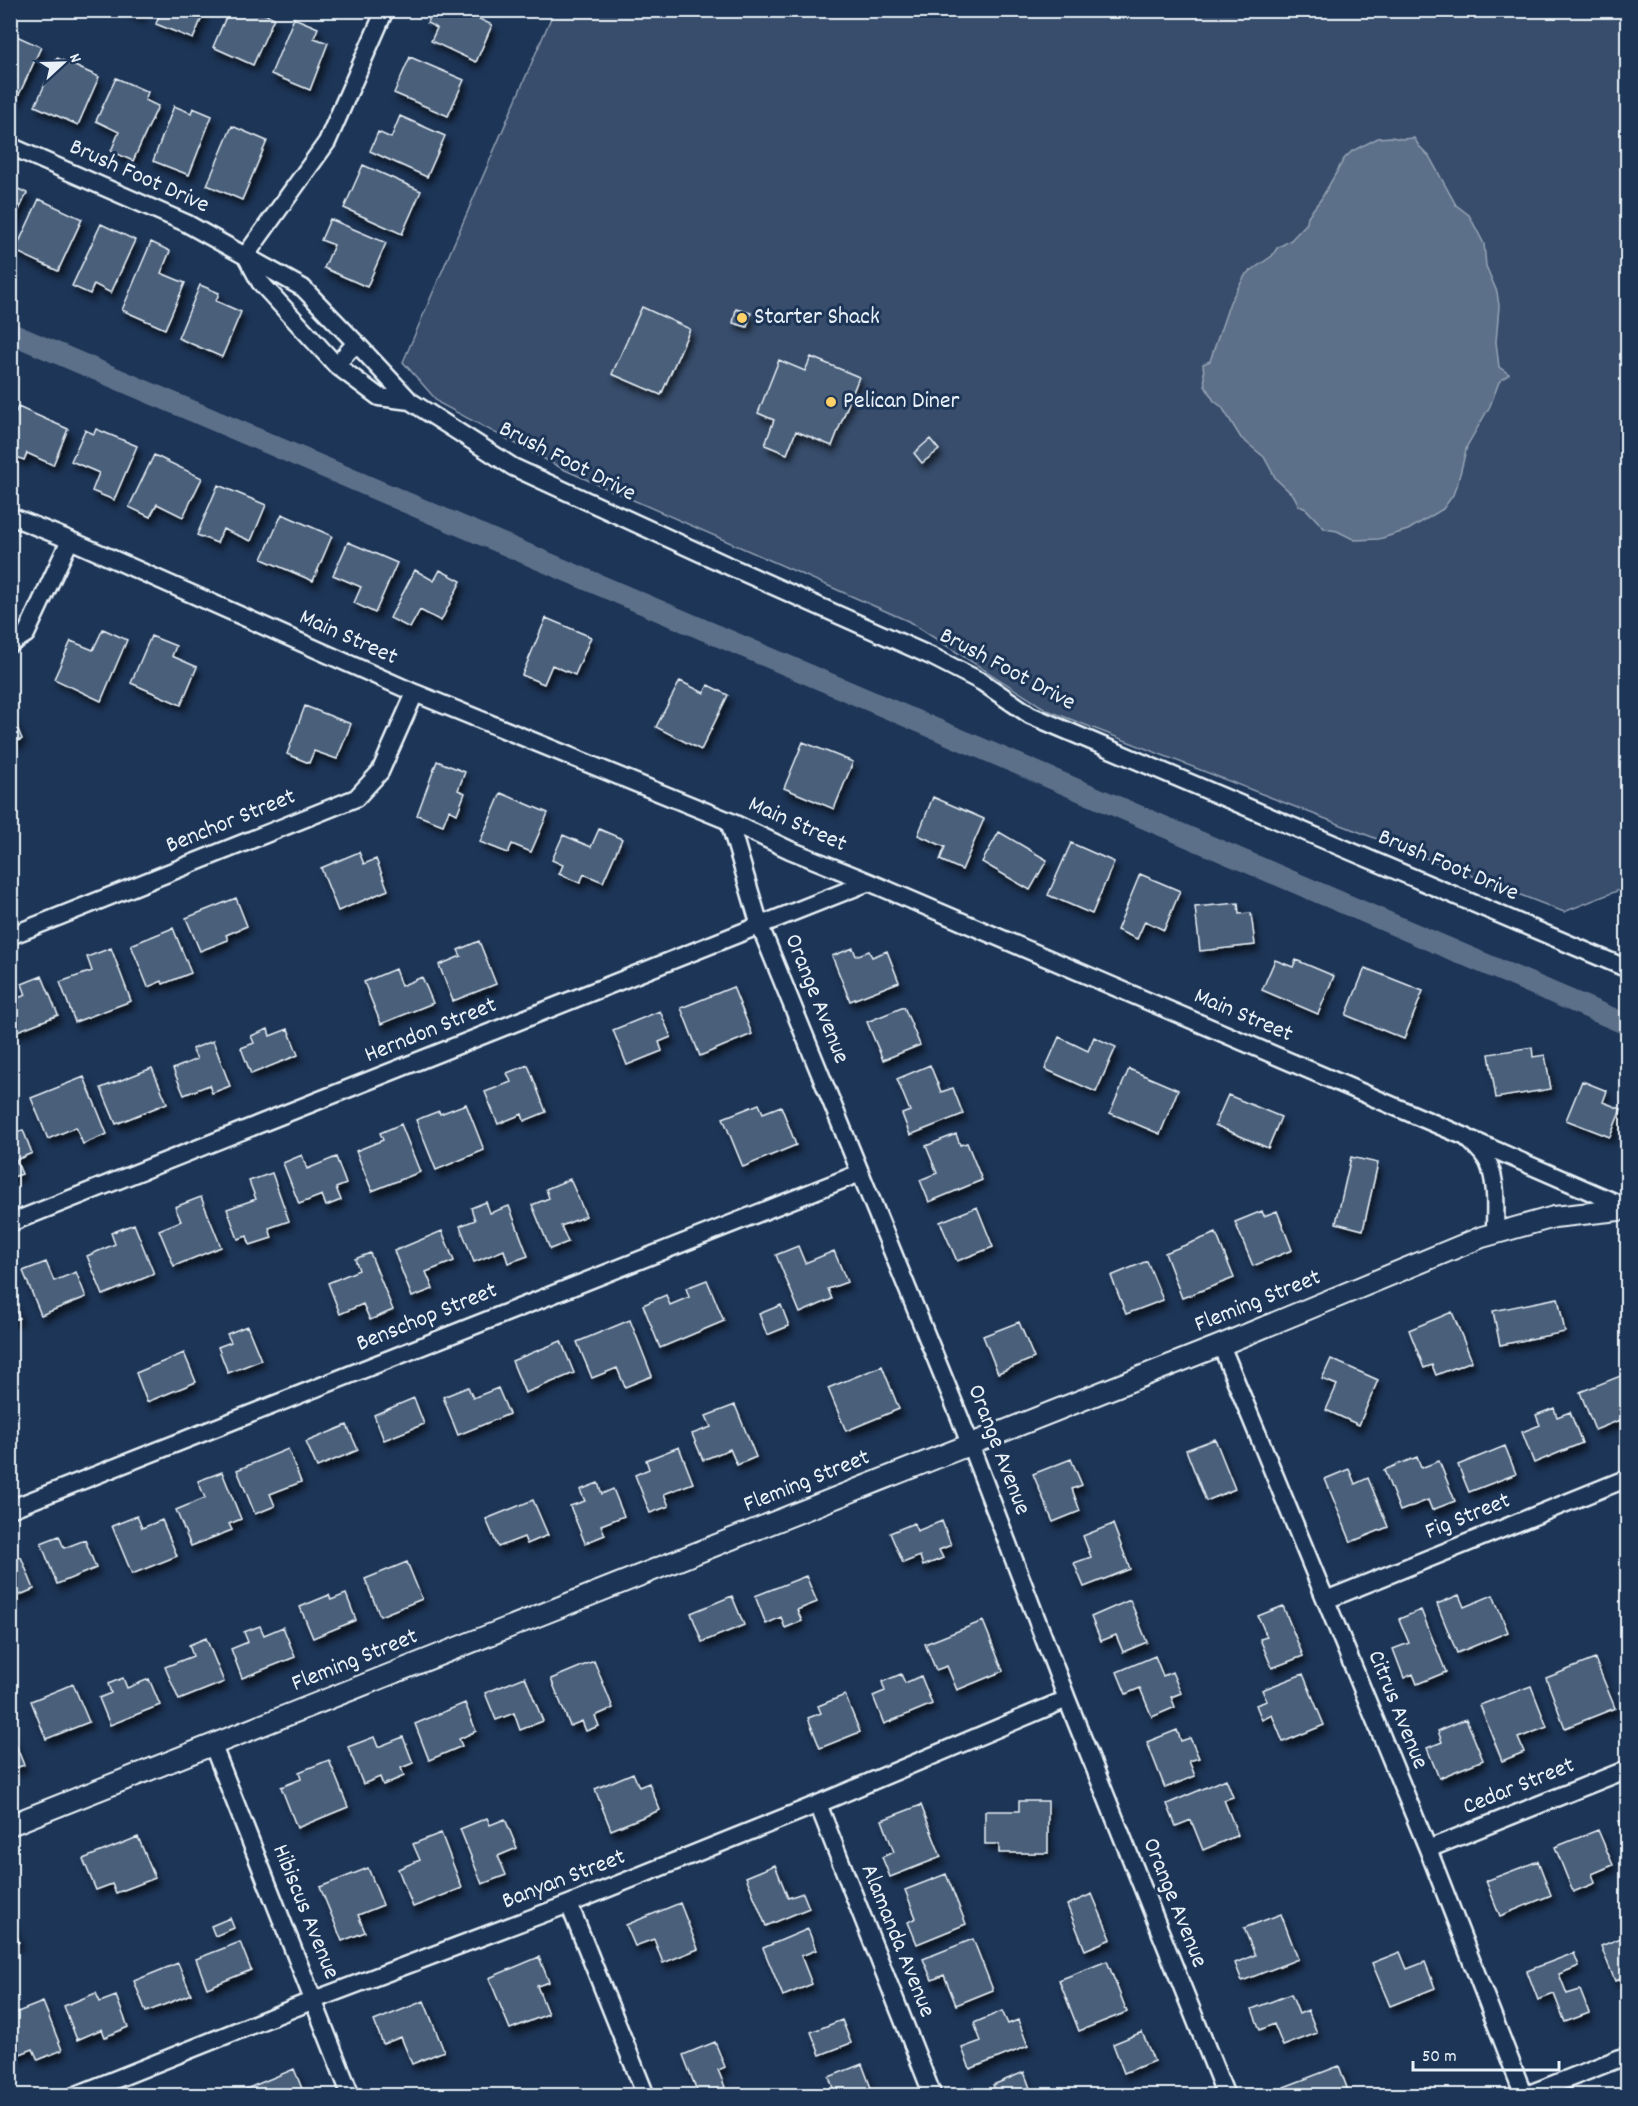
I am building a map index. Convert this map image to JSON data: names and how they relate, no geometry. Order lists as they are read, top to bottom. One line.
{"streets":{"street":["Brush Foot Drive","Main Street","Benchor Street","Orange Avenue","Herndon Street","Fleming Street","Benschop Street","Fig Street","Citrus Avenue","Cedar Street","Banyan Street","Hibiscus Avenue","Alamanda Avenue"]},"crossings":[["Main Street","Benchor Street"],["Main Street","Orange Avenue"],["Main Street","Herndon Street"],["Main Street","Fleming Street"],["Orange Avenue","Herndon Street"],["Orange Avenue","Fleming Street"],["Orange Avenue","Benschop Street"],["Orange Avenue","Banyan Street"],["Fleming Street","Citrus Avenue"],["Fleming Street","Hibiscus Avenue"],["Fig Street","Citrus Avenue"],["Citrus Avenue","Cedar Street"],["Banyan Street","Hibiscus Avenue"],["Banyan Street","Alamanda Avenue"]],"places":["Starter Shack","Pelican Diner"],"scale_bar":"50 m","north":"right"}
